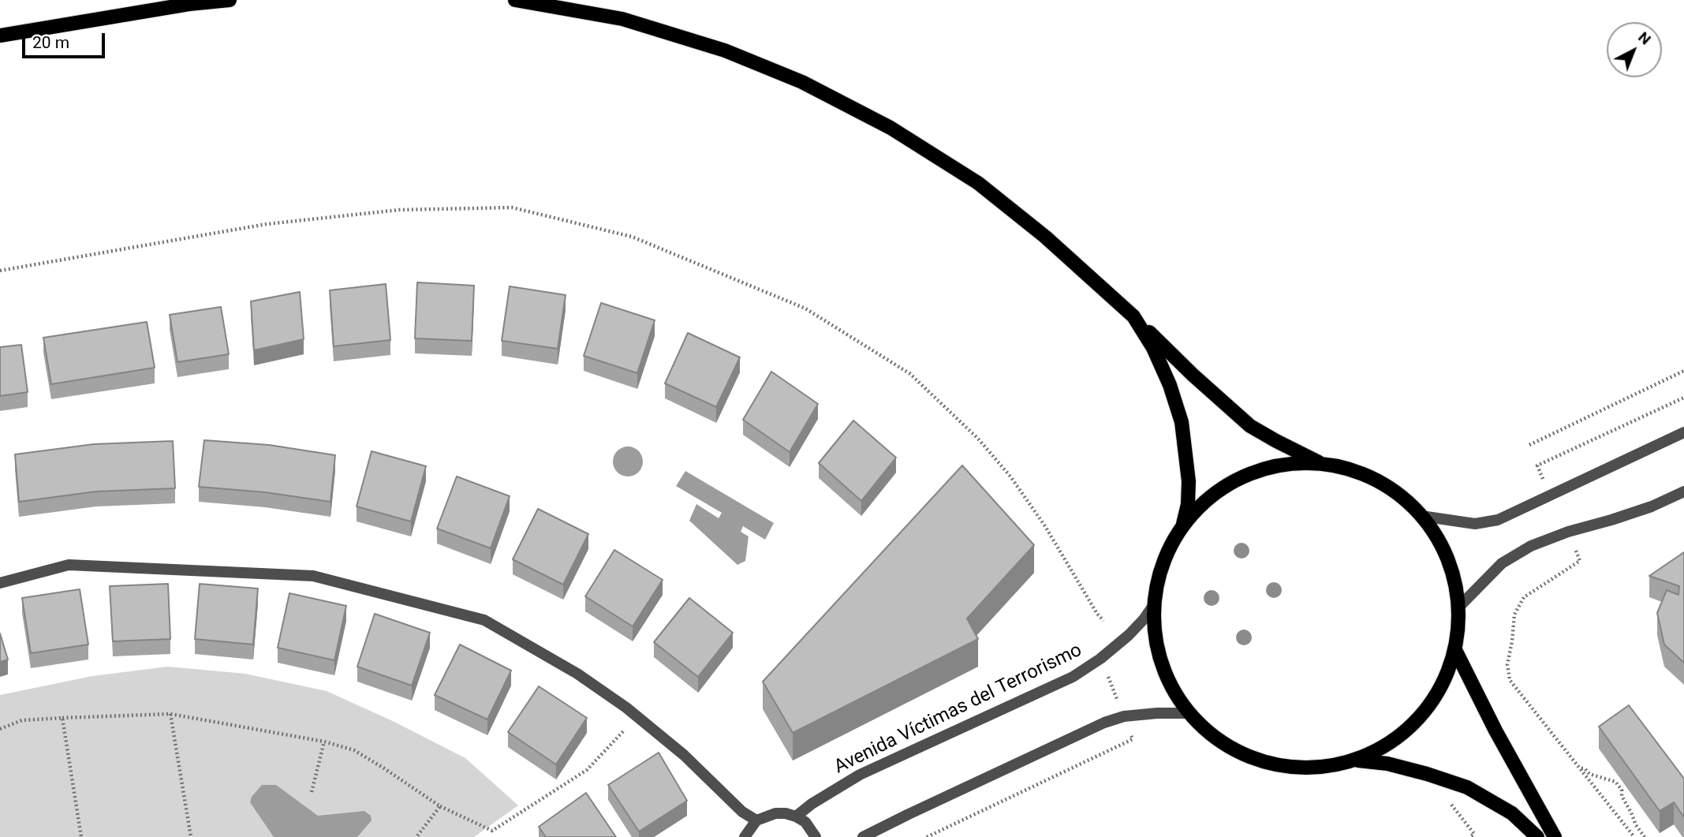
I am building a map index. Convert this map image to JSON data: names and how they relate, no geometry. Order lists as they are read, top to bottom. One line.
{"streets":{"street":["Avenida Víctimas del Terrorismo"]},"scale_bar":"20 m","north":"top right"}
